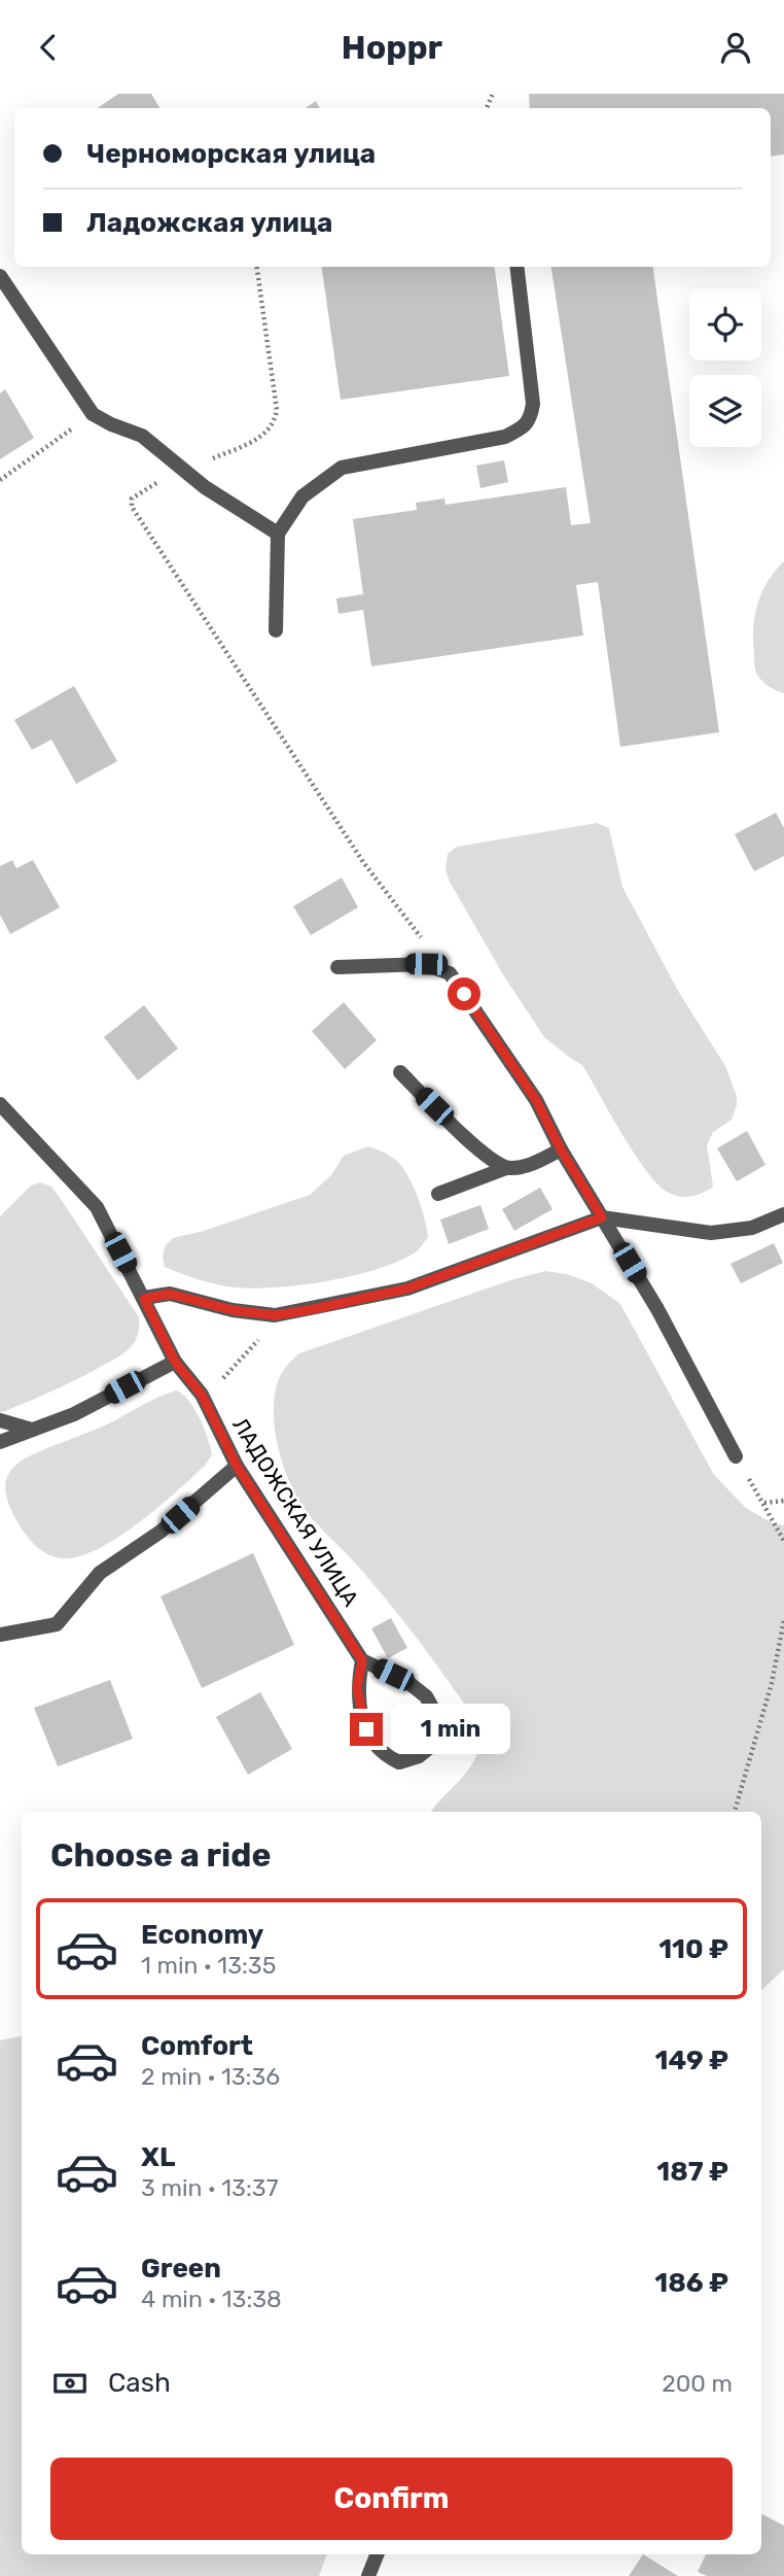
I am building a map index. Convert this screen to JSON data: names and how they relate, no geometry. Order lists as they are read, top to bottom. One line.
{"streets":{"lane":["ЛАДОЖСКАЯ УЛИЦА"]},"page":{"header":"Hoppr","banner":["Черноморская улица","Ладожская улица"],"bubble":"1 min","heading":"Choose a ride","list":[{"name":"Economy","note":"1 min · 13:35","value":"110 ₽"},{"name":"Comfort","note":"2 min · 13:36","value":"149 ₽"},{"name":"XL","note":"3 min · 13:37","value":"187 ₽"},{"name":"Green","note":"4 min · 13:38","value":"186 ₽"}],"pay":["Cash","200 m"],"buttons":"Confirm"}}
